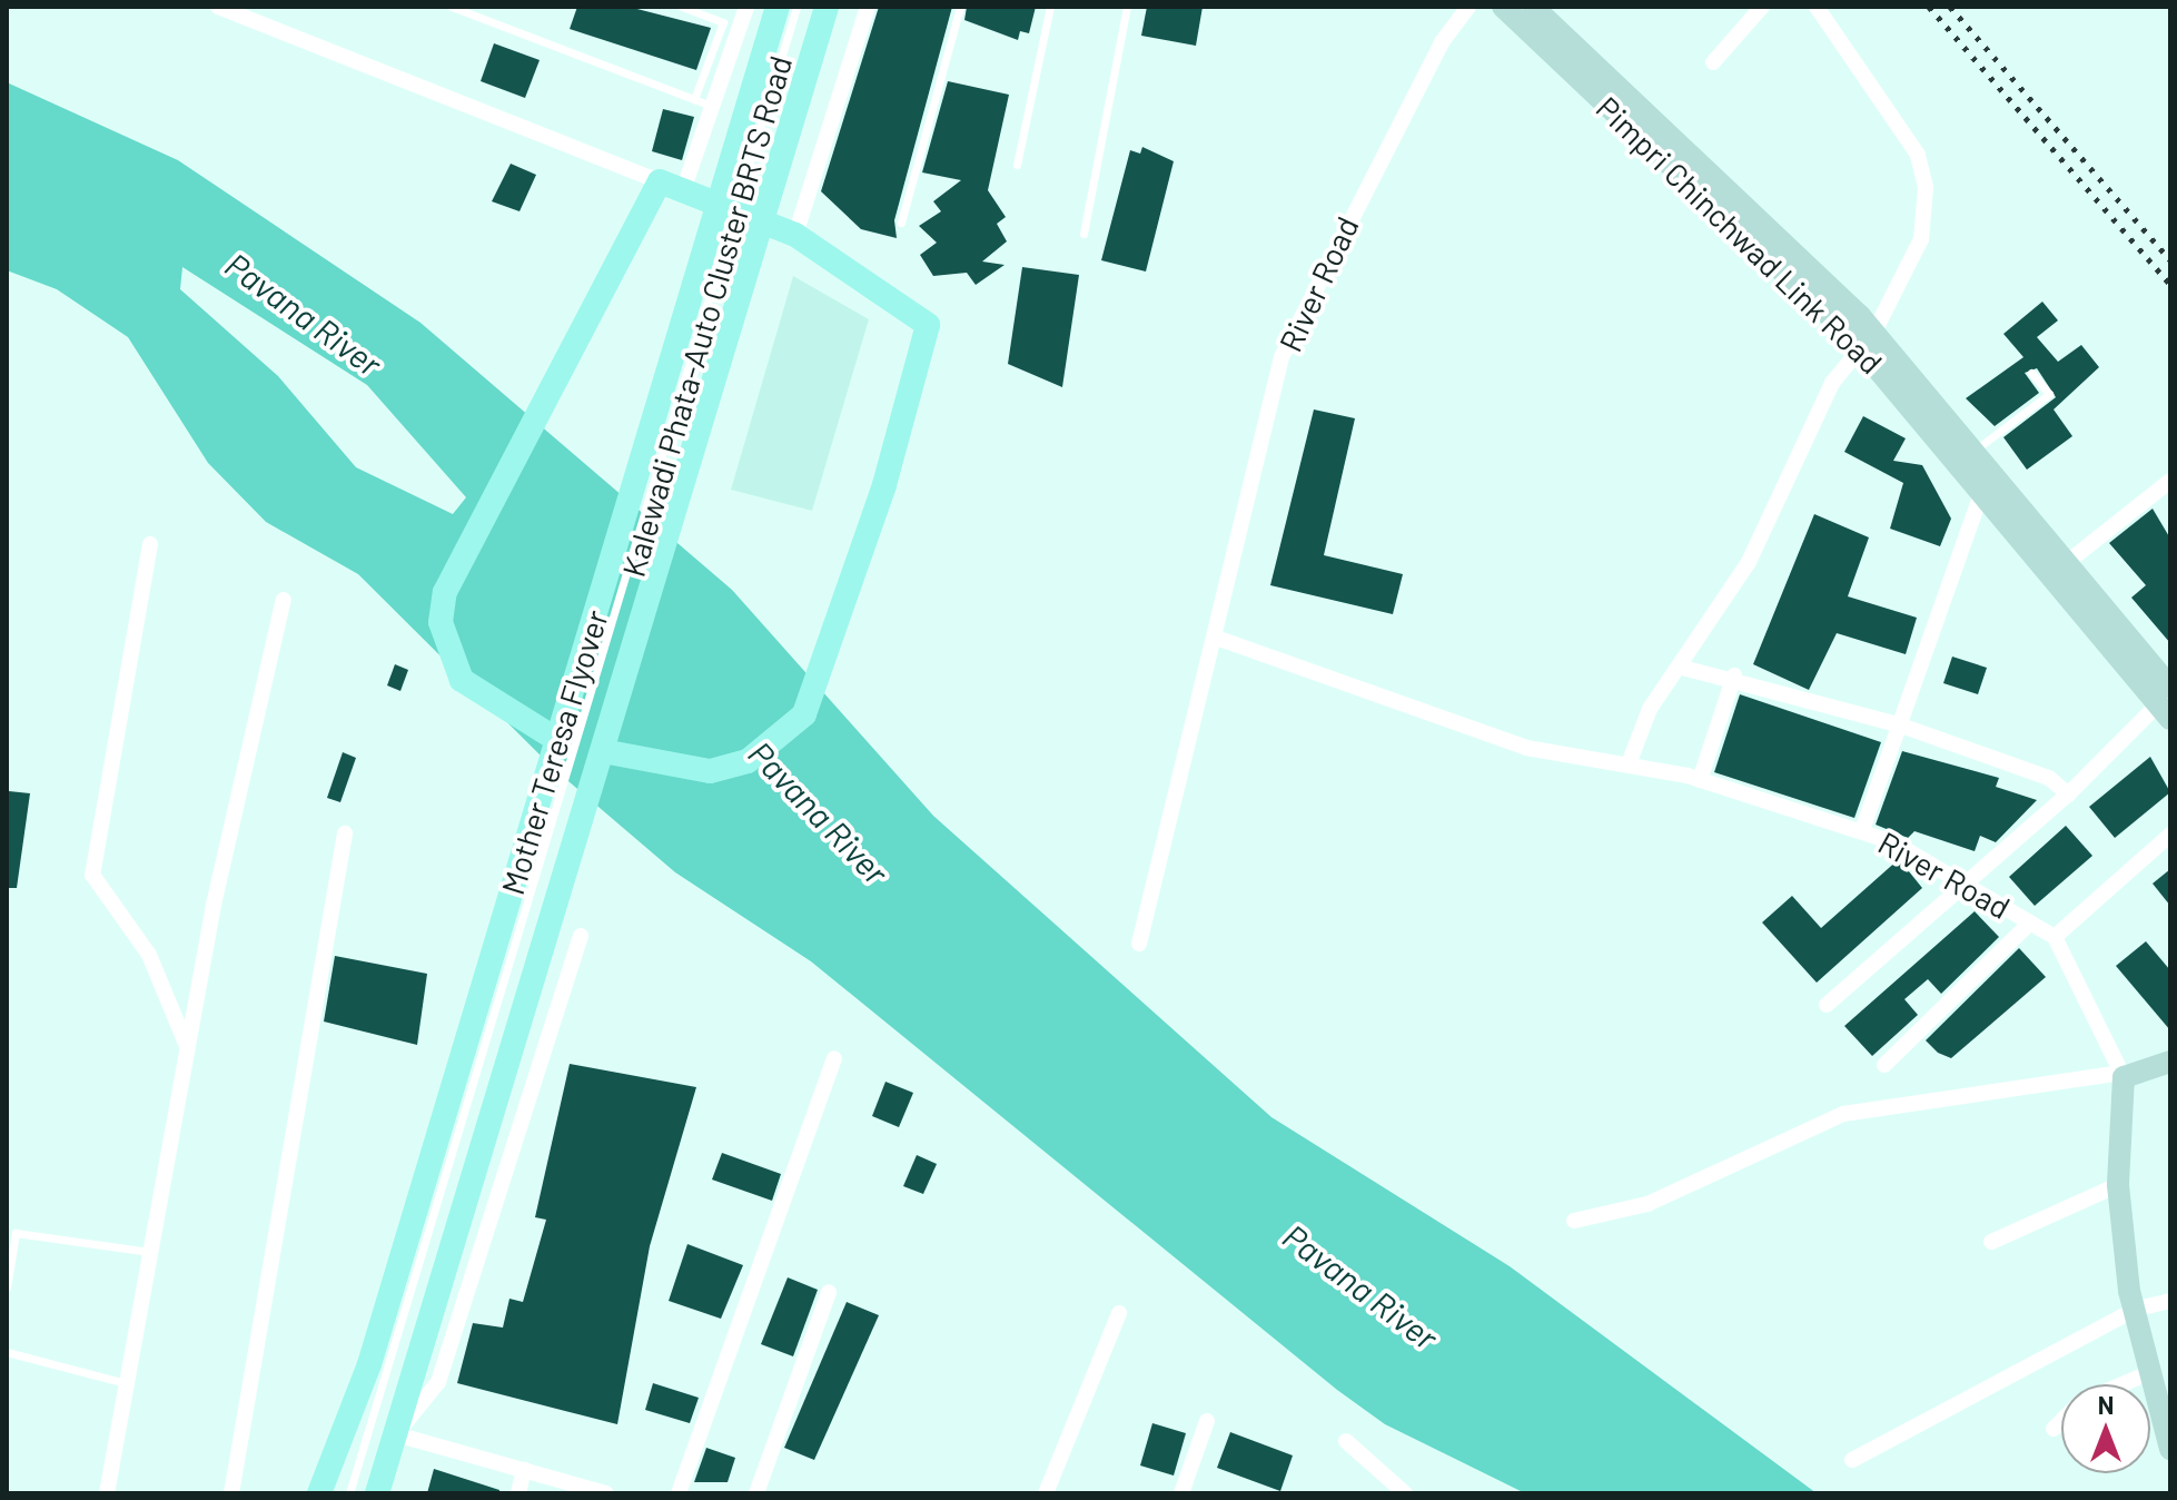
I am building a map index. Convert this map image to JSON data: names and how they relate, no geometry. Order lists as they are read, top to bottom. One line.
{"streets":{"main road":["Pimpri Chinchwad Link Road","Mother Teresa Flyover"],"street":["River Road"],"lane":["Kalewadi Phata-Auto Cluster BRTS Road"]},"crossings":[["Kalewadi Phata-Auto Cluster BRTS Road","Mother Teresa Flyover"]],"water":["Pavana River"],"north":"top"}
